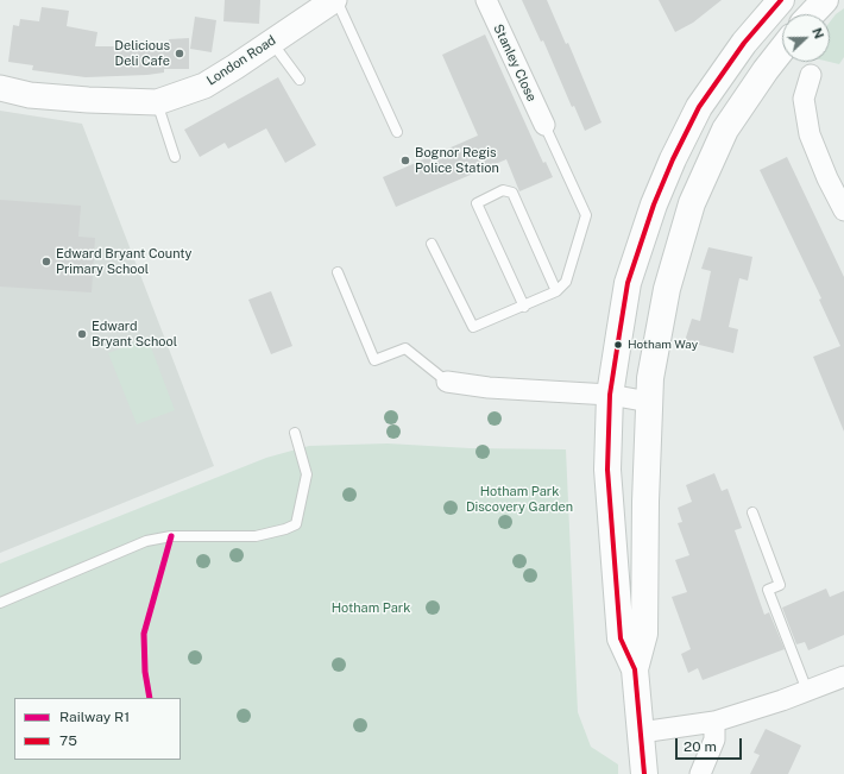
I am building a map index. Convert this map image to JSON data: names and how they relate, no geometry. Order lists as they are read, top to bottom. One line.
{"streets":{"street":["London Road","Stanley Close"]},"parks":["Hotham Park Discovery Garden","Hotham Park"],"places":["Delicious Deli Cafe","Bognor Regis Police Station","Edward Bryant County Primary School","Edward Bryant School","Hotham Way"],"lines":["transit line 75","rail line R1"],"legend":["Railway R1","75"],"scale_bar":"20 m","north":"right"}
